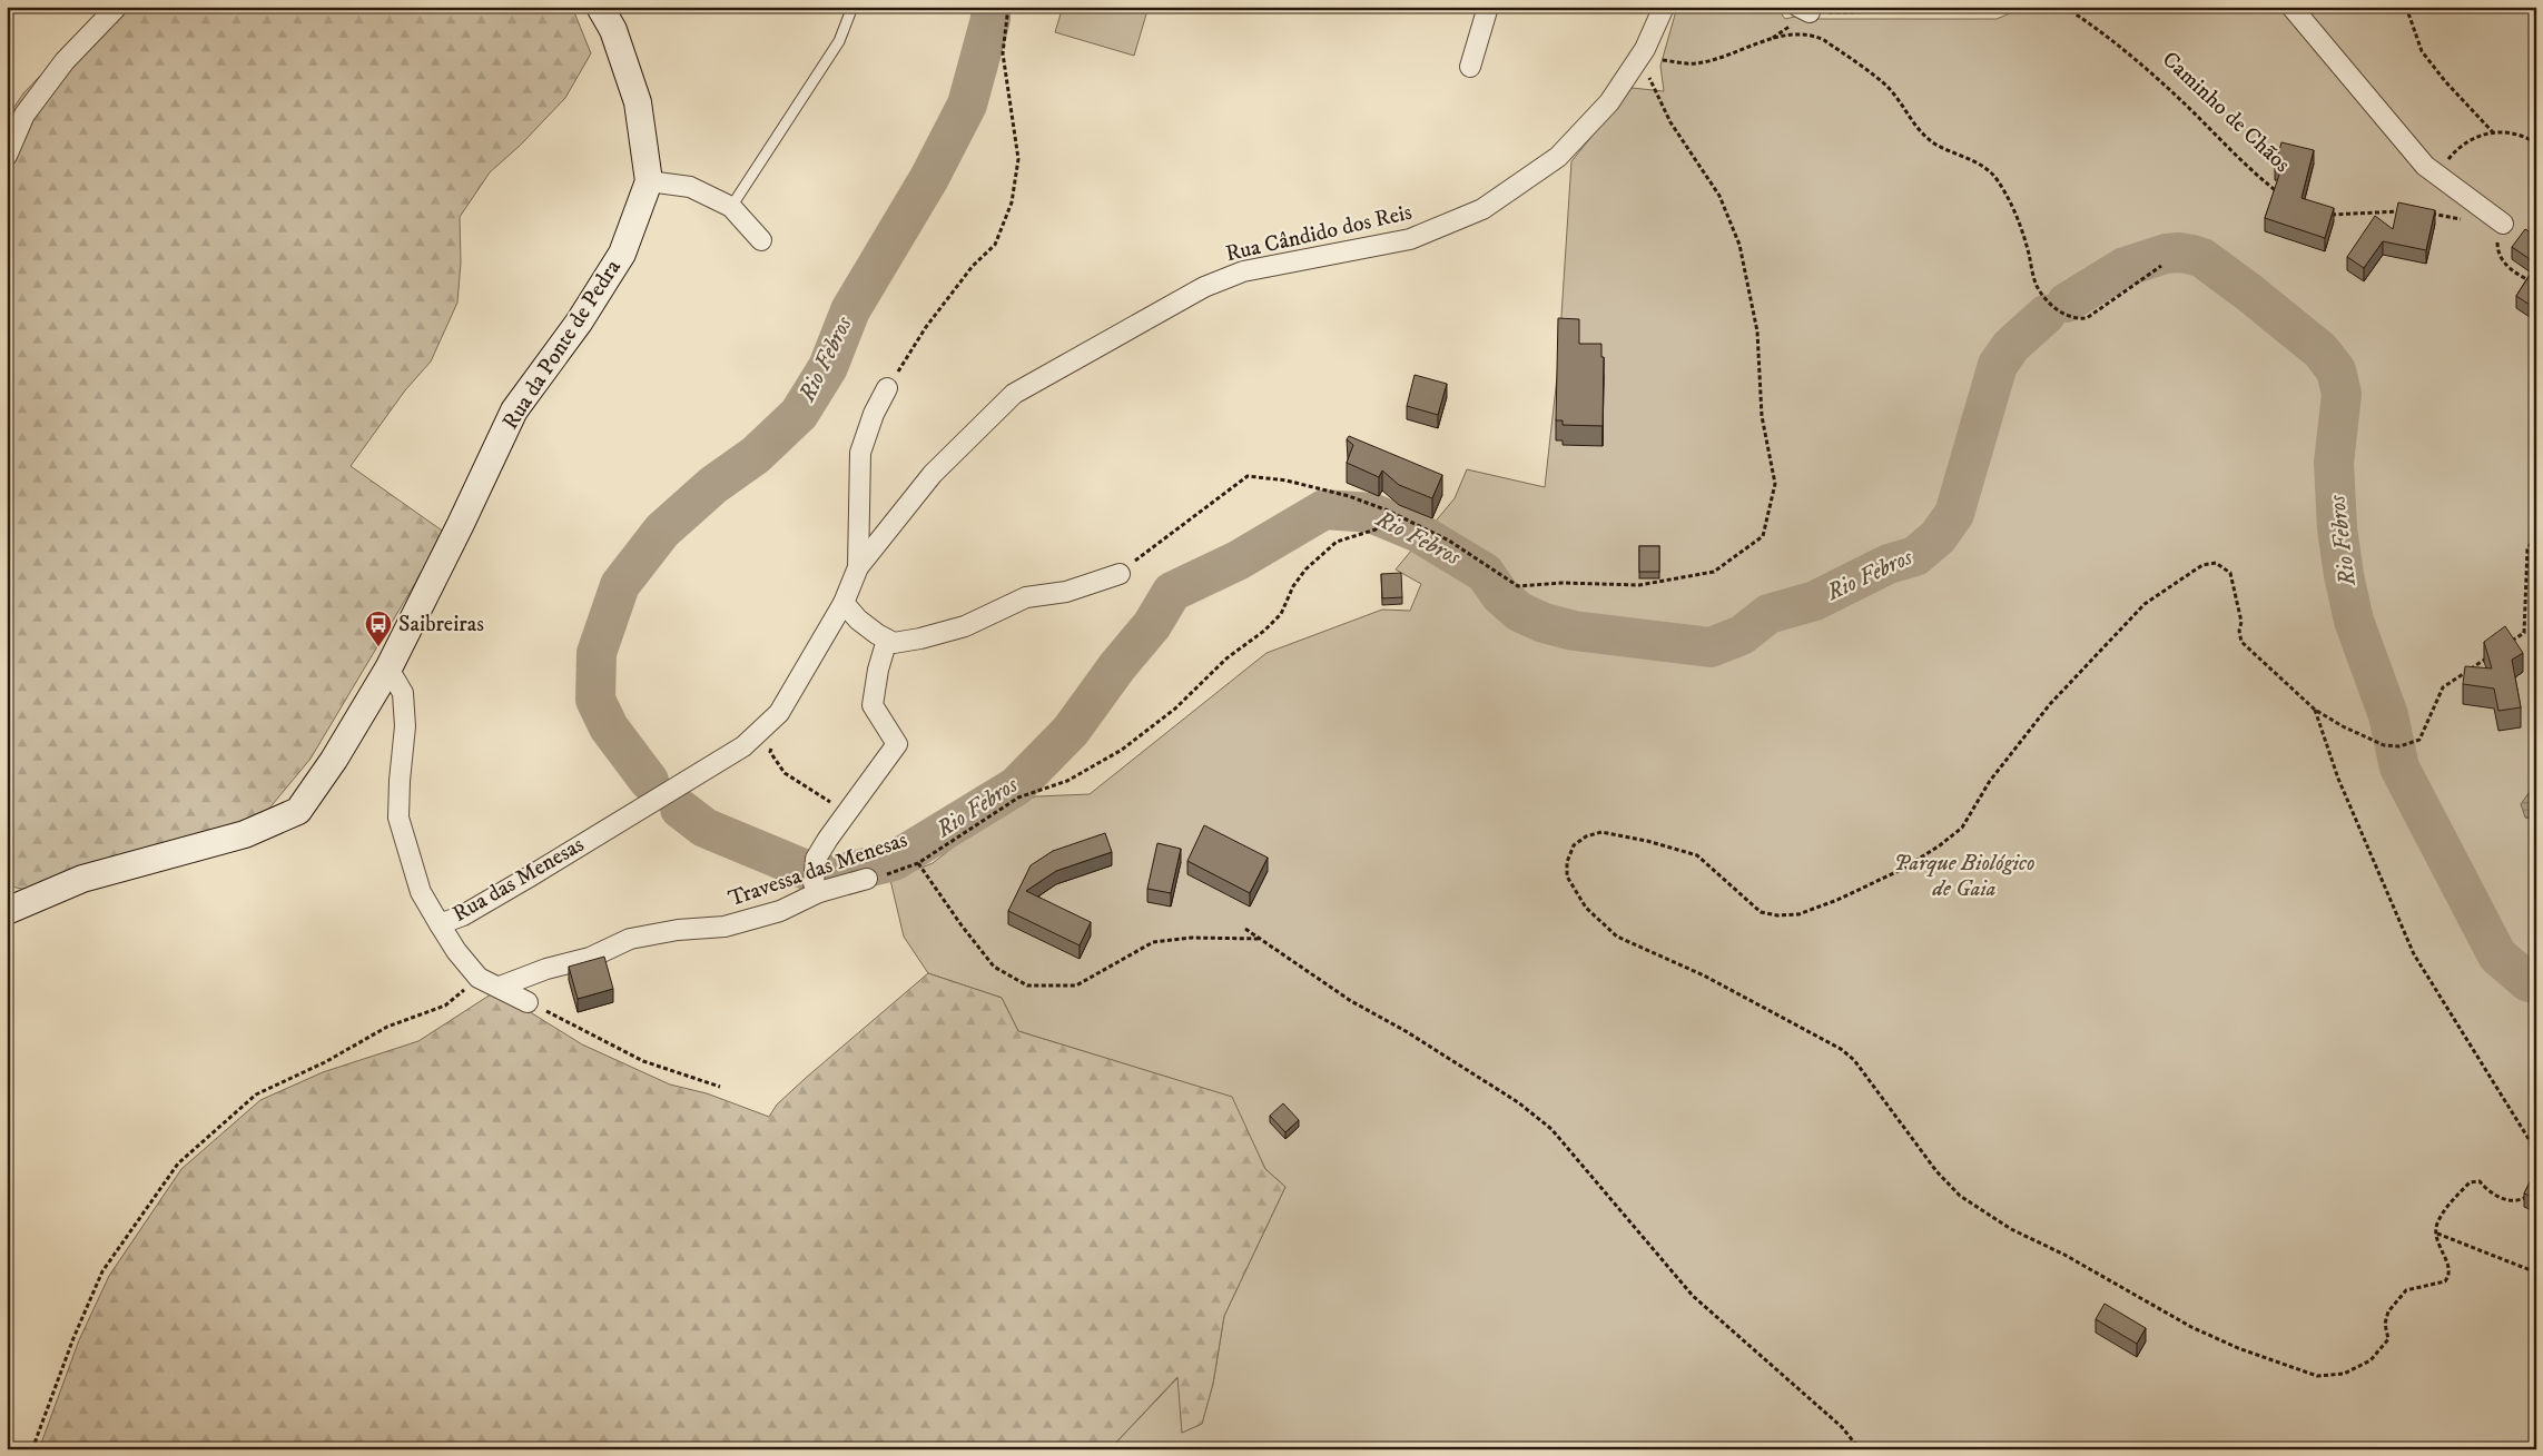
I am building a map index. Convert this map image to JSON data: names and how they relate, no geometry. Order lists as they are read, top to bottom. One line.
{"streets":{"street":["Rua Cândido dos Reis","Rua da Ponte de Pedra","Travessa das Menesas","Rua das Menesas"],"path":["Caminho de Chãos"]},"crossings":[["Rua Cândido dos Reis","Rua das Menesas"],["Rua da Ponte de Pedra","Rua das Menesas"]],"water":["Rio Febros"],"parks":["Parque Biológico de Gaia"],"places":{"bus stop":["Saibreiras"]}}
